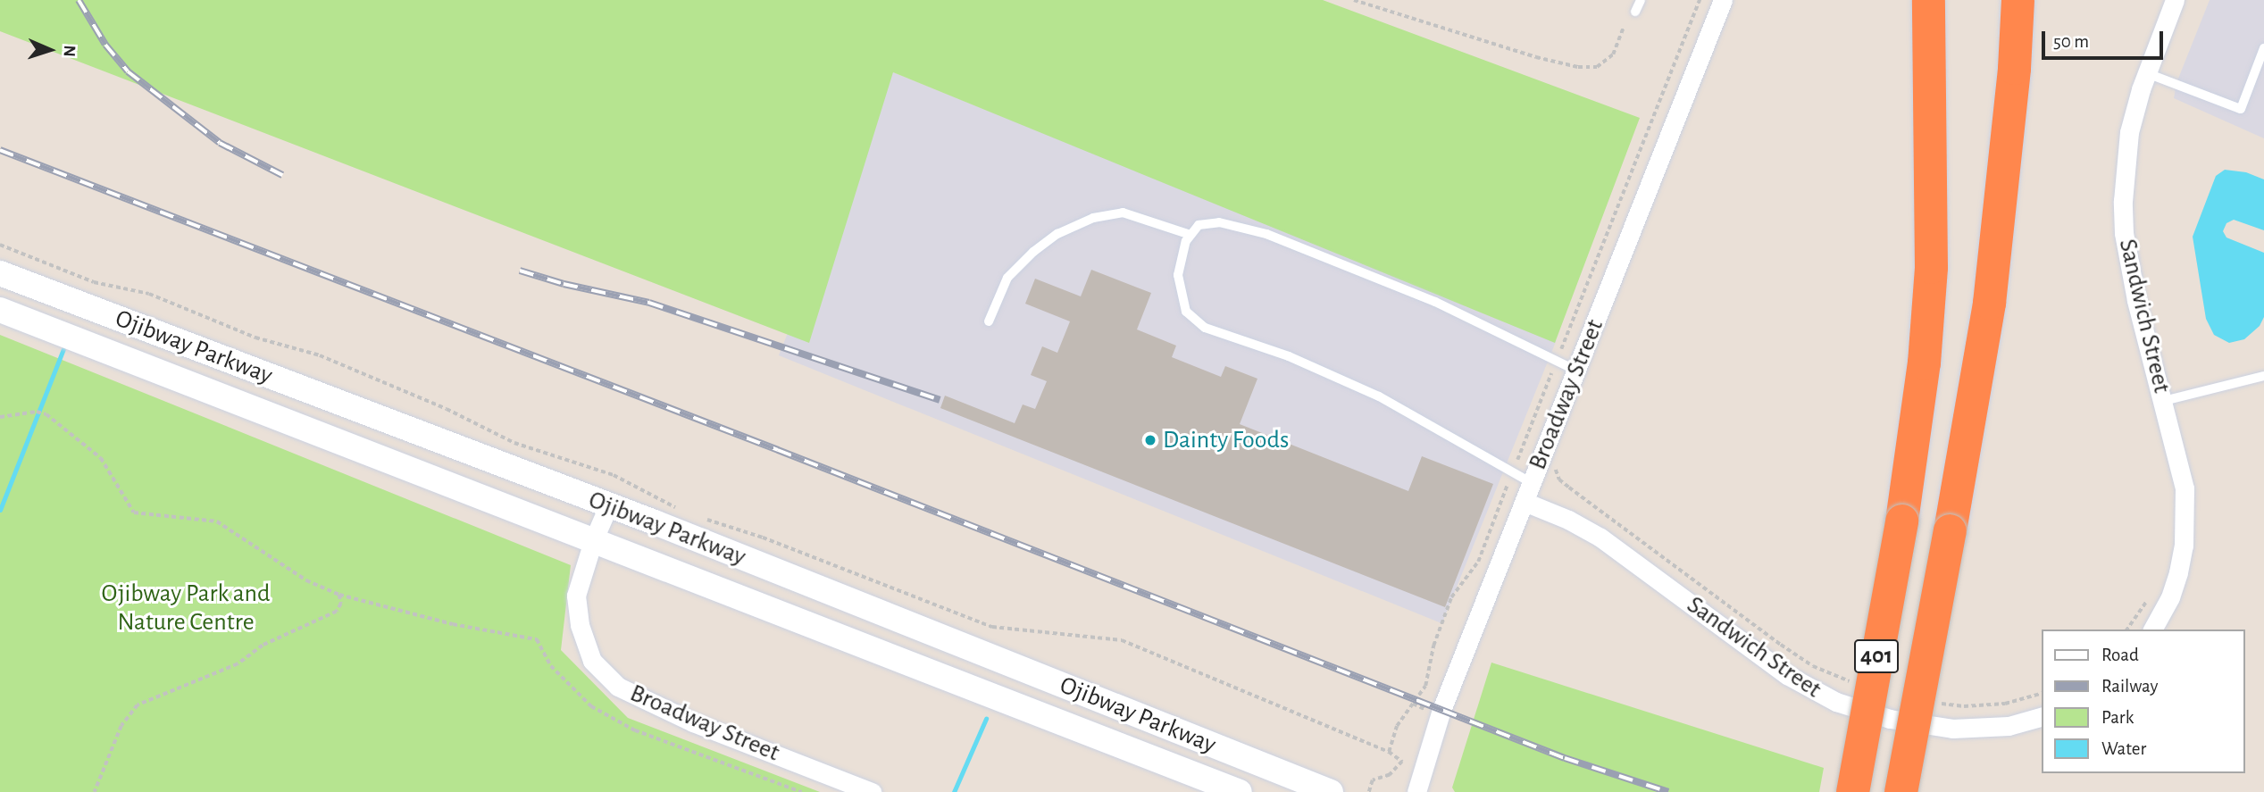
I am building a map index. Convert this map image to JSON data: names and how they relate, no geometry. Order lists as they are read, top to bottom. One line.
{"streets":{"highway":["401"],"main road":["Ojibway Parkway"],"street":["Sandwich Street","Broadway Street"]},"crossings":[["Sandwich Street","Broadway Street"],["Ojibway Parkway","Broadway Street"]],"parks":["Ojibway Park and Nature Centre"],"places":["Dainty Foods"],"legend":["Road","Railway","Park","Water"],"scale_bar":"50 m","north":"right"}
